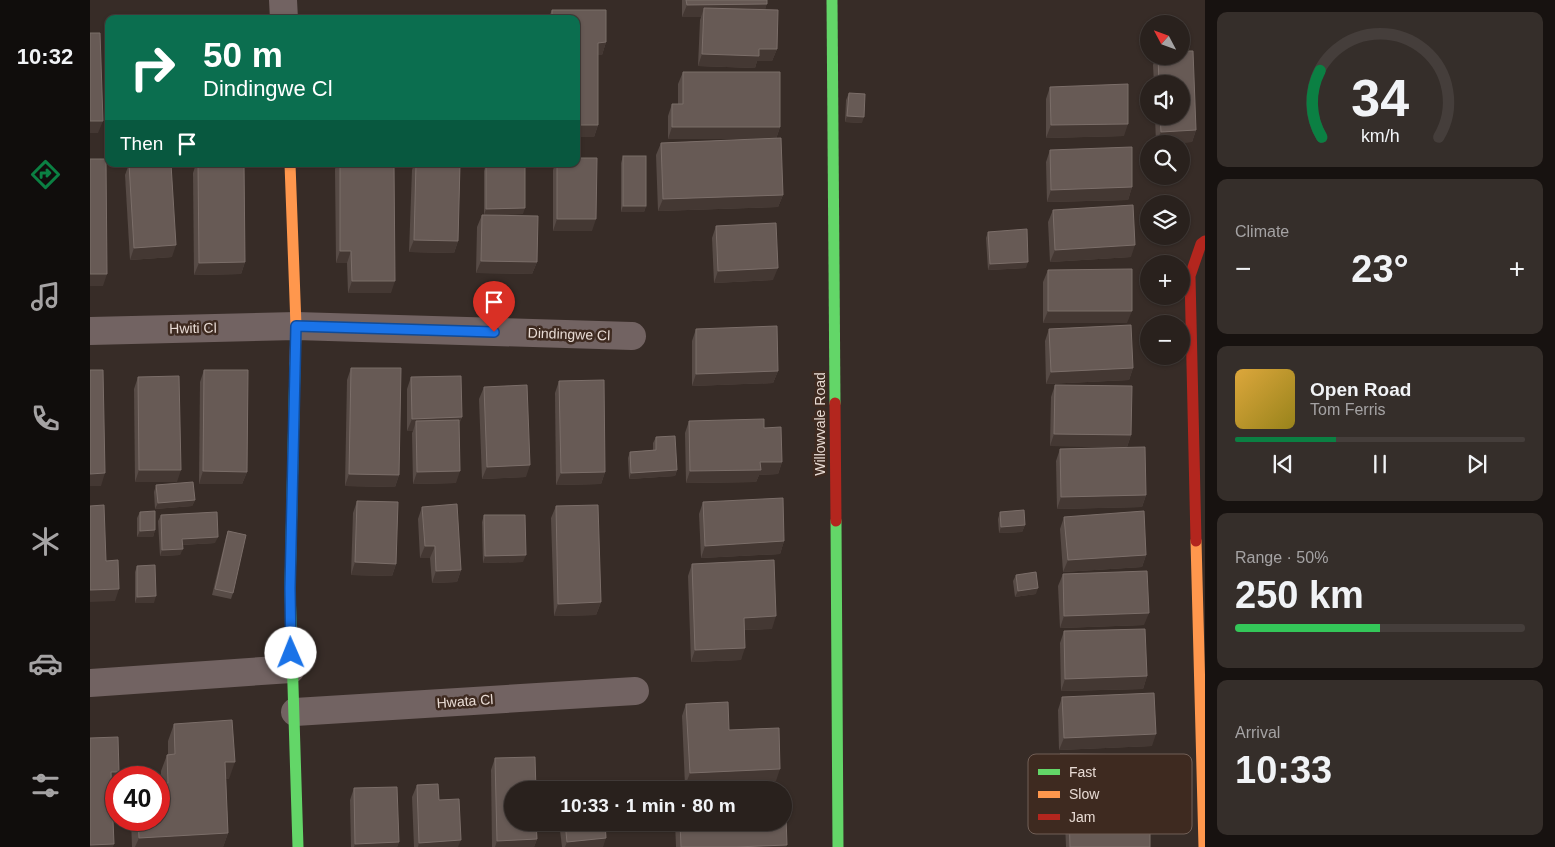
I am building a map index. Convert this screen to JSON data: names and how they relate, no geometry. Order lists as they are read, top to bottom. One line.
{"streets":{"street":["Hwiti Cl","Dindingwe Cl","Willowvale Road","Hwata Cl"]},"crossings":[["Hwiti Cl","Dindingwe Cl"]],"legend":["Fast","Slow","Jam"],"north":"top left","page":{"tabs":"10:32","map_buttons":["+","−"],"turn":["50 m","Dindingwe Cl"],"then":"Then","tile":["Climate",["Range · 50%","250 km"],["Arrival","10:33"]],"heat":["−","23°","+"],"song":["Open Road","Tom Ferris"],"limit":"40","trip":"10:33 · 1 min · 80 m","gauge":["34","km/h"]}}
